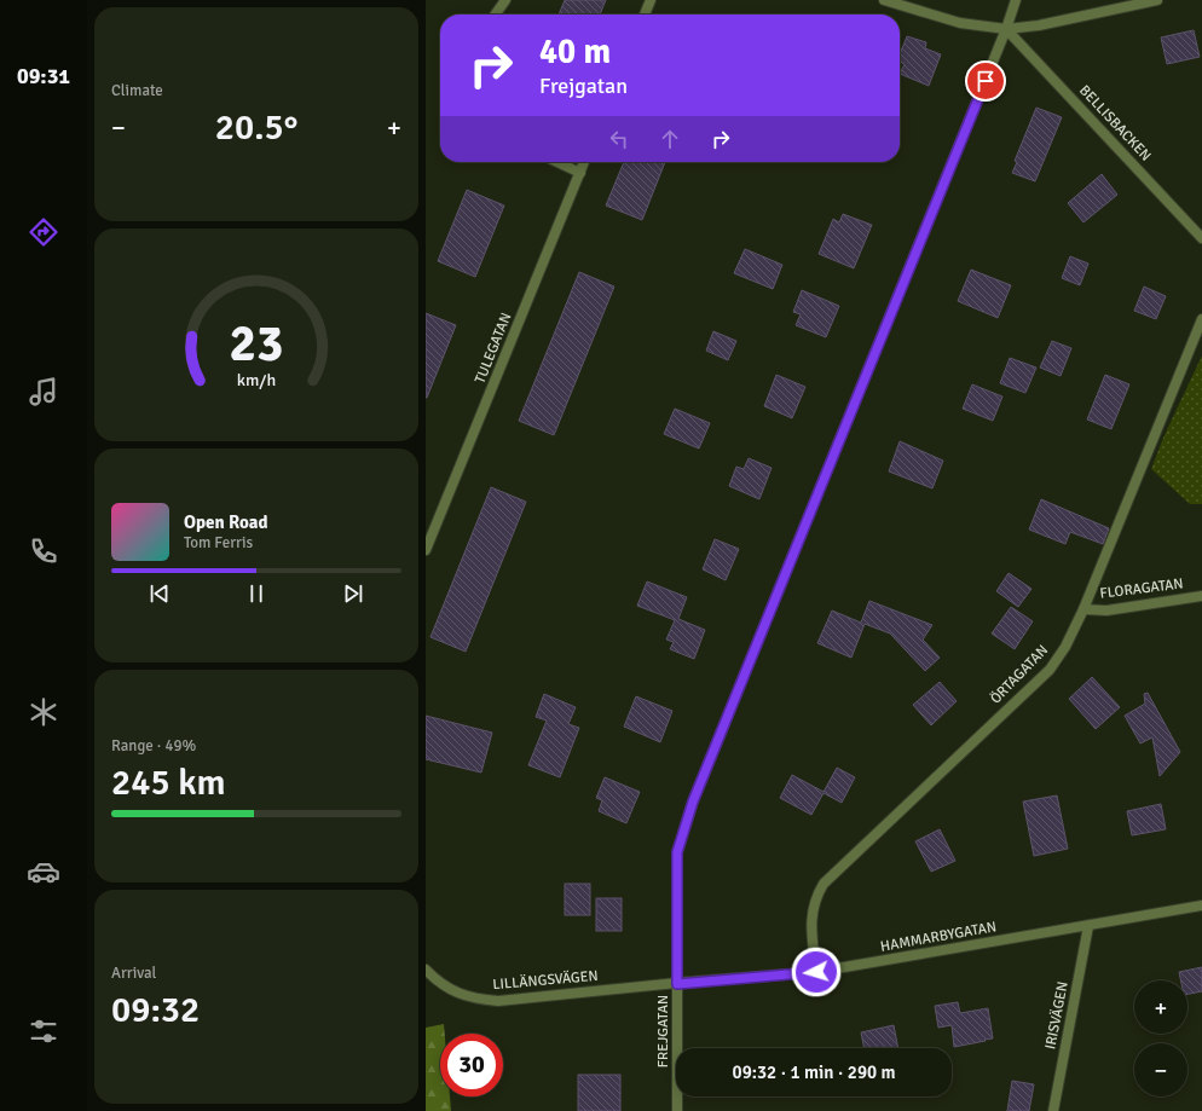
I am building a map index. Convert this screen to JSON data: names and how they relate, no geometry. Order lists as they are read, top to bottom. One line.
{"streets":{"street":["BELLISBACKEN","TULEGATAN","FLORAGATAN","ÖRTAGATAN","HAMMARBYGATAN","LILLÄNGSVÄGEN","IRISVÄGEN","FREJGATAN"]},"crossings":[["BELLISBACKEN","FREJGATAN"],["FLORAGATAN","ÖRTAGATAN"],["ÖRTAGATAN","HAMMARBYGATAN"],["HAMMARBYGATAN","LILLÄNGSVÄGEN"],["HAMMARBYGATAN","IRISVÄGEN"],["HAMMARBYGATAN","FREJGATAN"],["LILLÄNGSVÄGEN","FREJGATAN"]],"page":{"tabs":"09:31","tile":["Climate",["Range · 49%","245 km"],["Arrival","09:32"]],"turn":["40 m","Frejgatan"],"heat":["−","20.5°","+"],"song":["Open Road","Tom Ferris"],"map_buttons":["+","−"],"limit":"30","trip":"09:32 · 1 min · 290 m","gauge":["23","km/h"]}}
